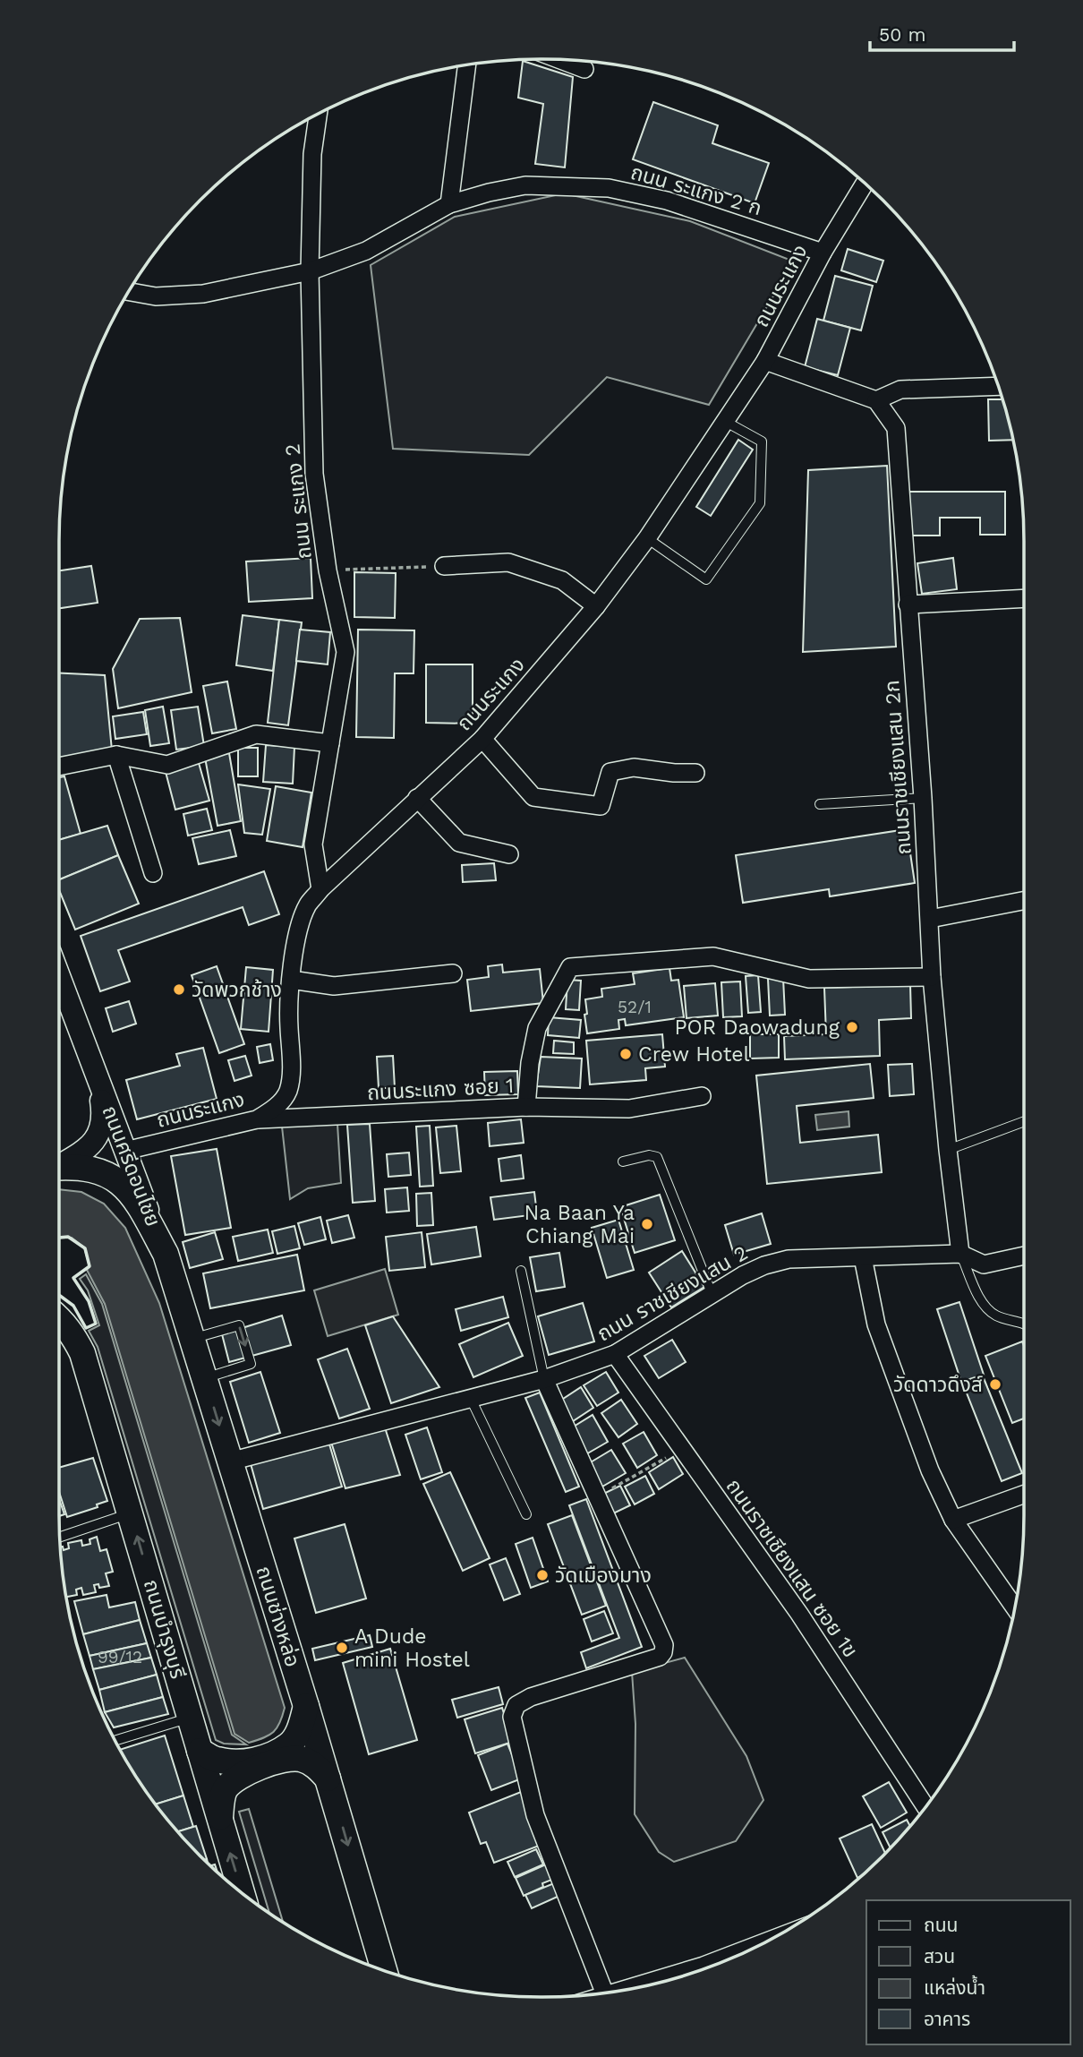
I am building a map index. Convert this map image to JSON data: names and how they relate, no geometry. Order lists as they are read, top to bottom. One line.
{"streets":{"main road":["ถนนช่างหล่อ","ถนนบำรุงบุรี"],"street":["ถนน ระแกง 2 ก","ถนนระแกง","ถนน ระแกง 2","ถนนราชเชียงแสน 2ก","ถนนระแกง ซอย 1","ถนนศรีดอนไชย","ถนน ราชเชียงแสน 2","ถนนราชเชียงแสน ซอย 1ข"]},"crossings":[["ถนน ระแกง 2 ก","ถนนระแกง"],["ถนน ระแกง 2 ก","ถนน ระแกง 2"],["ถนนระแกง","ถนน ระแกง 2"],["ถนนระแกง","ถนนระแกง ซอย 1"],["ถนนระแกง","ถนนศรีดอนไชย"],["ถนนราชเชียงแสน 2ก","ถนนระแกง ซอย 1"],["ถนนราชเชียงแสน 2ก","ถนน ราชเชียงแสน 2"],["ถนนศรีดอนไชย","ถนนช่างหล่อ"],["ถนน ราชเชียงแสน 2","ถนนราชเชียงแสน ซอย 1ข"],["ถนน ราชเชียงแสน 2","ถนนช่างหล่อ"]],"one_way":["ถนนบำรุงบุรี"],"places":["วัดพวกช้าง","POR Daowadung","Crew Hotel","Na Baan Ya Chiang Mai","วัดดาวดึงส์","วัดเมืองมาง","A Dude mini Hostel"],"house_numbers":["52/1","99/12"],"legend":["ถนน","สวน","แหล่งน้ำ","อาคาร"],"scale_bar":"50 m"}
